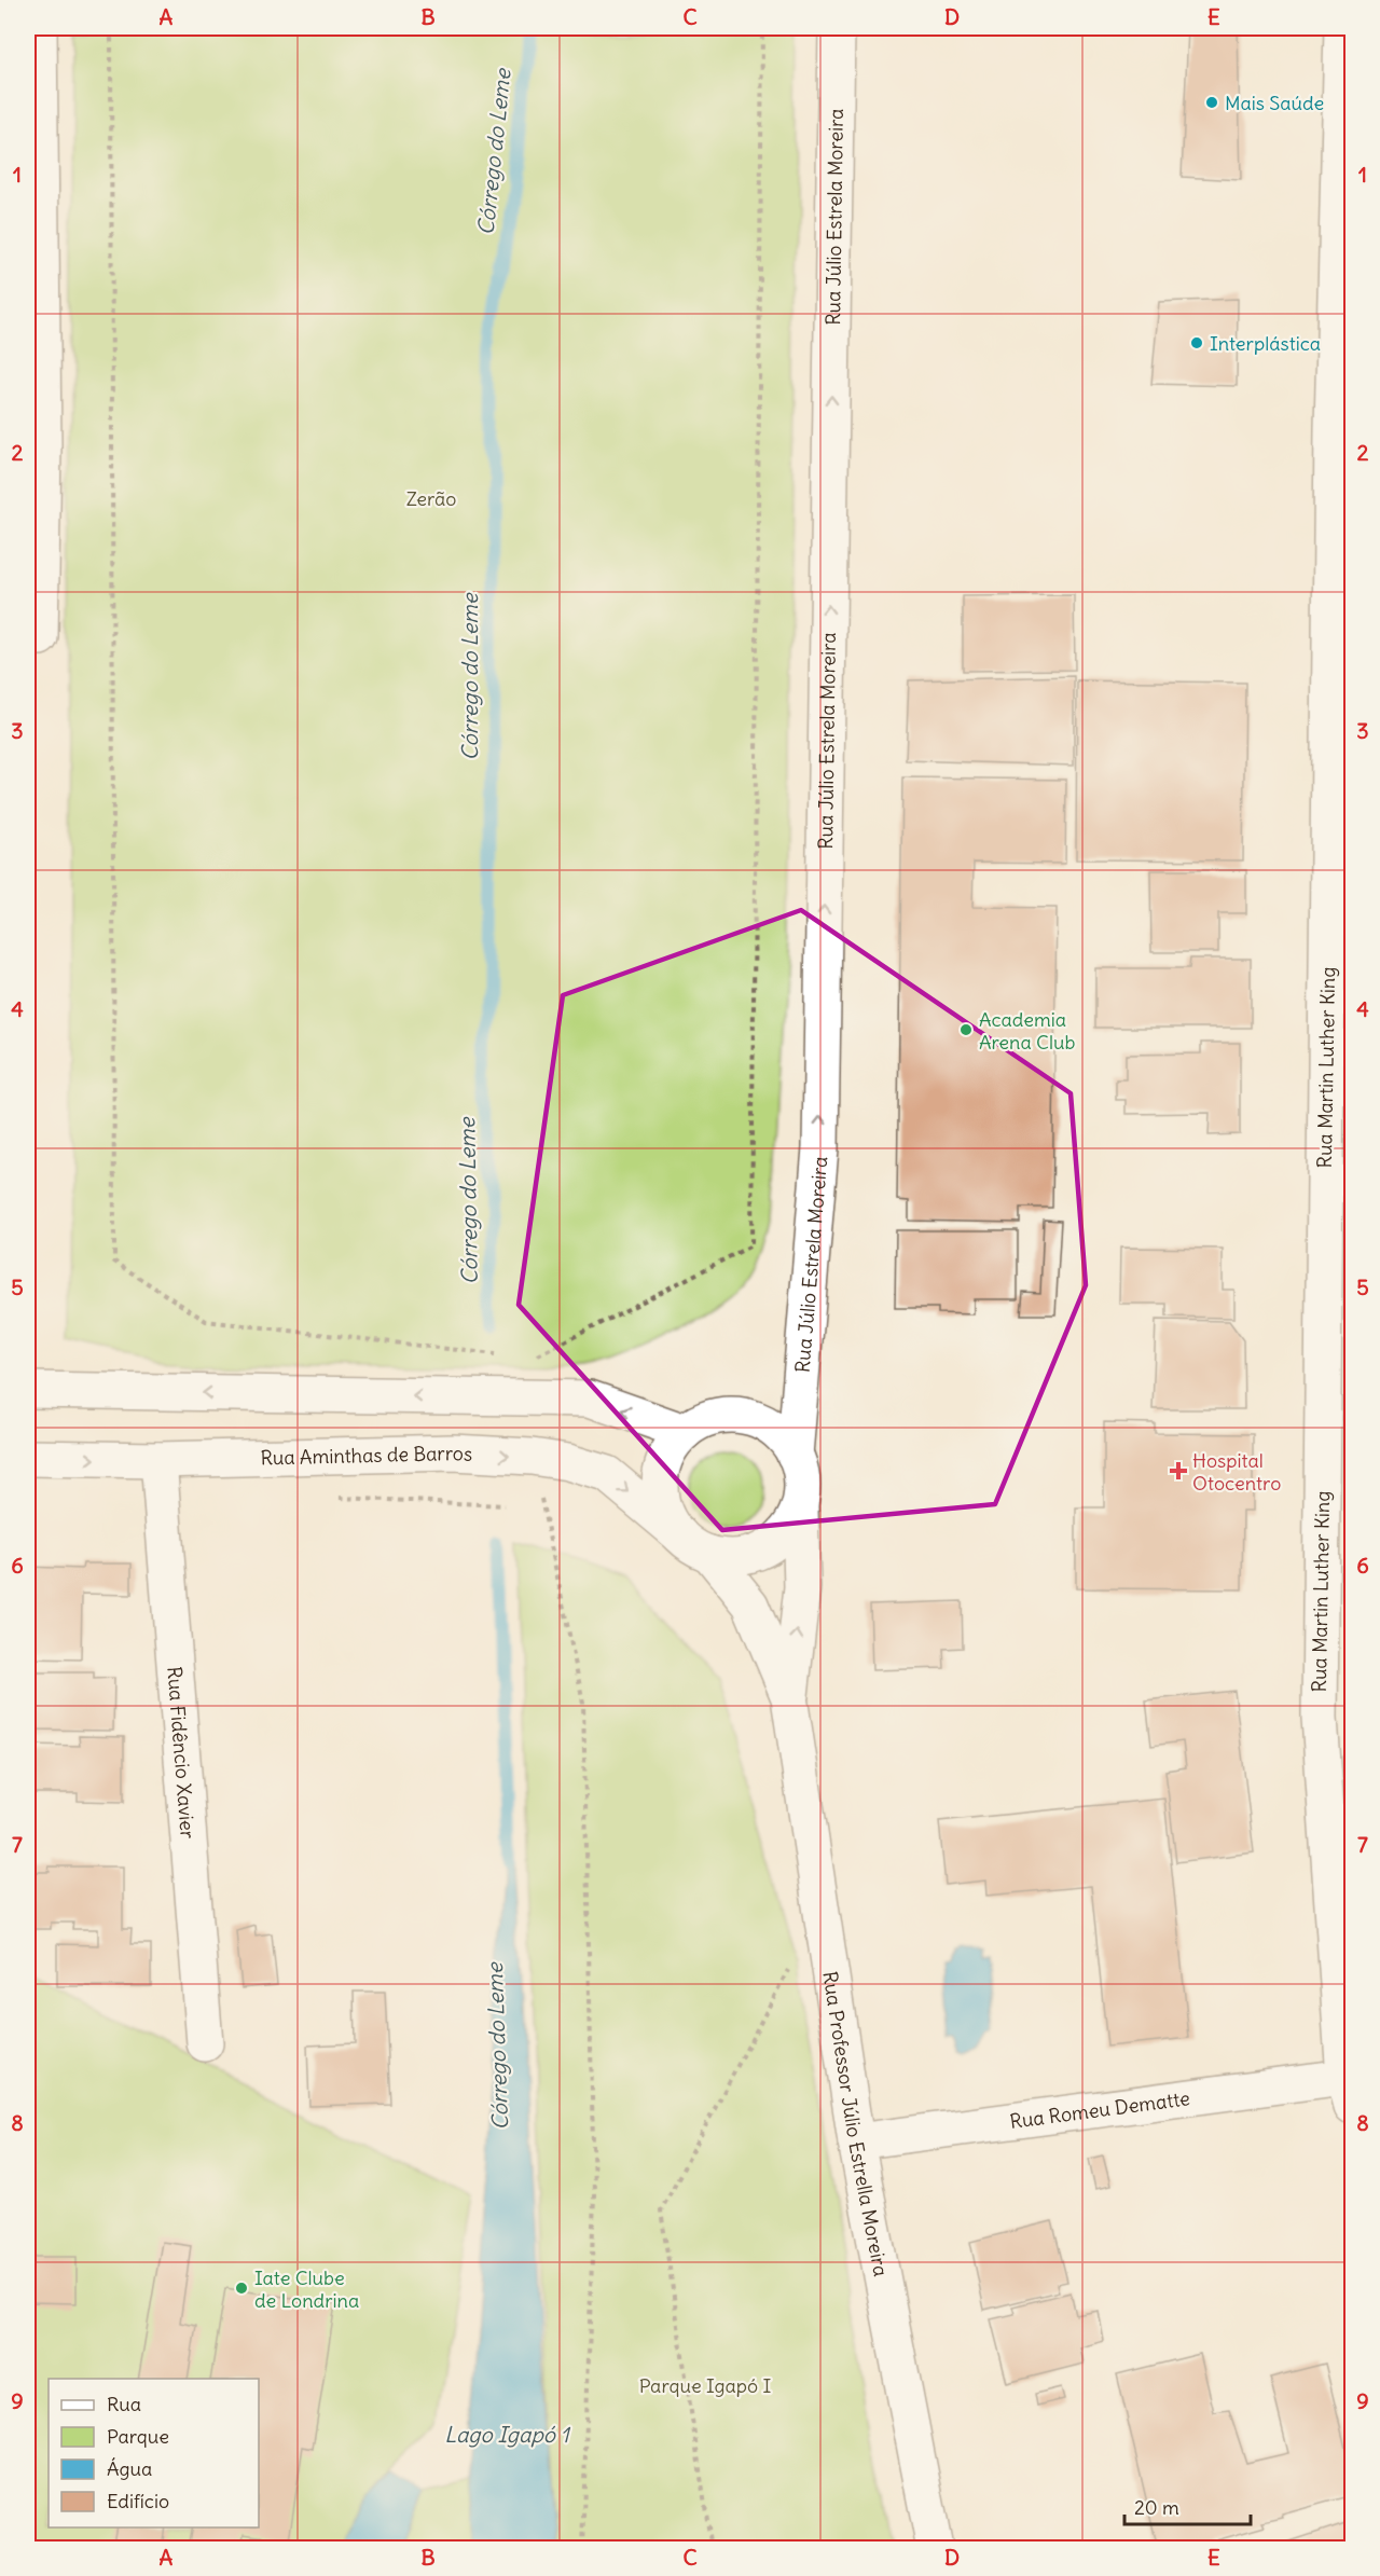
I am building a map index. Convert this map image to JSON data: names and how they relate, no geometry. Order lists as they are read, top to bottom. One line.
{"streets":{"street":["Rua Júlio Estrela Moreira","Rua Martin Luther King","Rua Aminthas de Barros","Rua Fidêncio Xavier","Rua Romeu Dematte","Rua Professor Júlio Estrella Moreira"]},"crossings":[["Rua Júlio Estrela Moreira","Rua Aminthas de Barros"],["Rua Júlio Estrela Moreira","Rua Professor Júlio Estrella Moreira"],["Rua Martin Luther King","Rua Romeu Dematte"],["Rua Aminthas de Barros","Rua Fidêncio Xavier"],["Rua Aminthas de Barros","Rua Professor Júlio Estrella Moreira"],["Rua Romeu Dematte","Rua Professor Júlio Estrella Moreira"]],"one_way":["Rua Júlio Estrela Moreira"],"water":["Córrego do Leme","Lago Igapó 1"],"parks":["Zerão","Parque Igapó I"],"places":{"other":["Mais Saúde","Interplástica","Academia Arena Club","Iate Clube de Londrina"],"health":["Hospital Otocentro"]},"legend":["Rua","Parque","Água","Edifício"],"scale_bar":"20 m","grid":{"columns":["A","B","C","D","E"],"rows":["1","2","3","4","5","6","7","8","9"]}}
